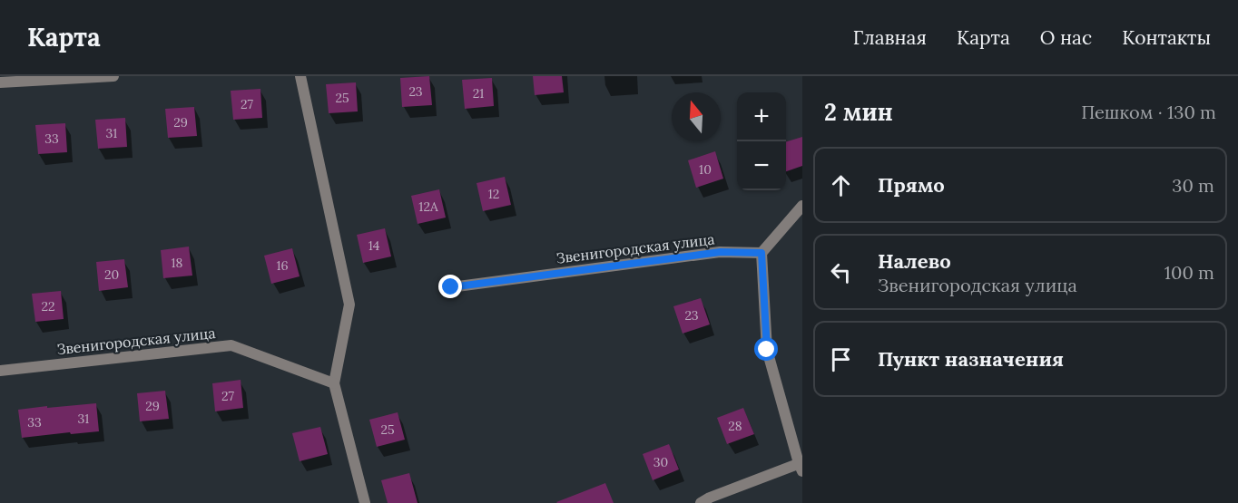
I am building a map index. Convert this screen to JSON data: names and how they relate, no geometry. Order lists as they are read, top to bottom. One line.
{"streets":{"street":["Звенигородская улица"]},"house_numbers":["23","21","25","27","29","31","33","10","12","12А","14","18","16","20","22","23","27","29","31","33","28","25","30"],"north":"top","page":{"header":"Карта","nav":["Главная","Карта","О нас","Контакты"],"heading":["2 мин","Пешком · 130 m"],"map_buttons":["+","−"],"list":[["Прямо","30 m"],["Налево","Звенигородская улица","100 m"],"Пункт назначения"]}}
